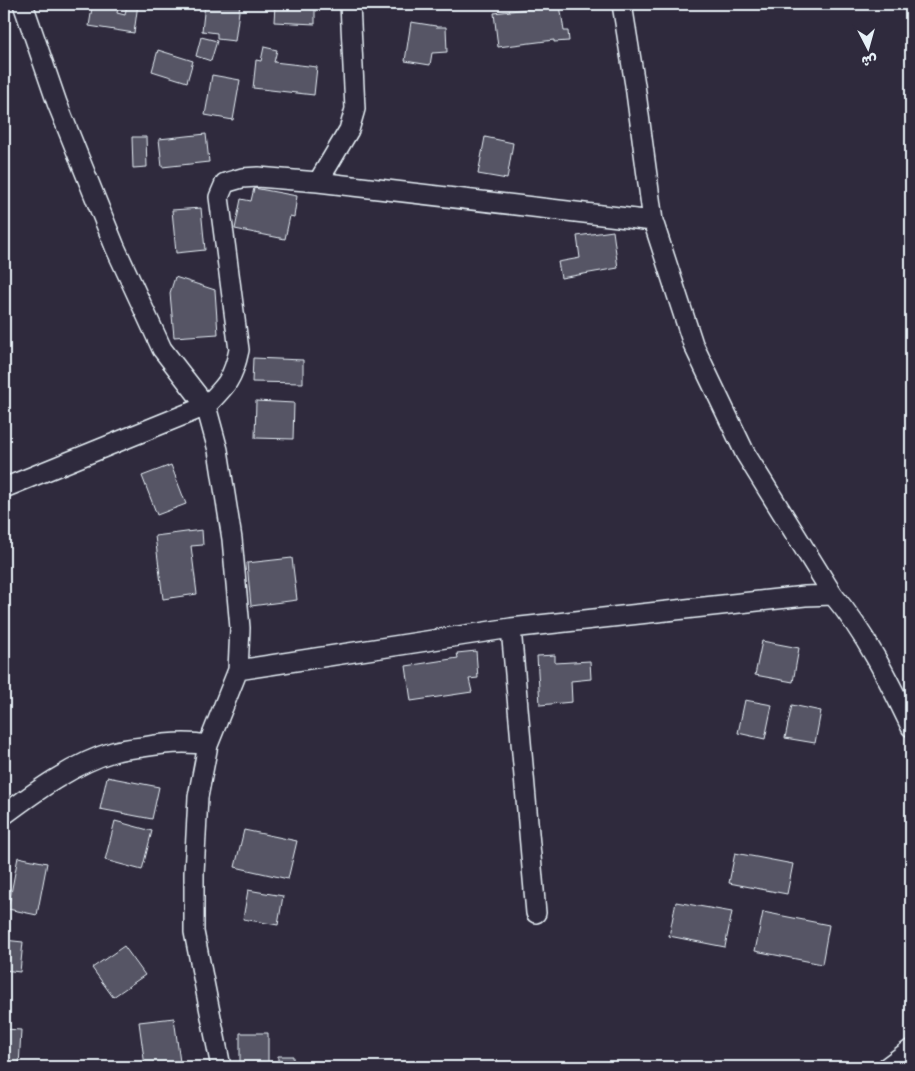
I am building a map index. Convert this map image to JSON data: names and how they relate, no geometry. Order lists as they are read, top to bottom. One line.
{"north":"bottom"}
